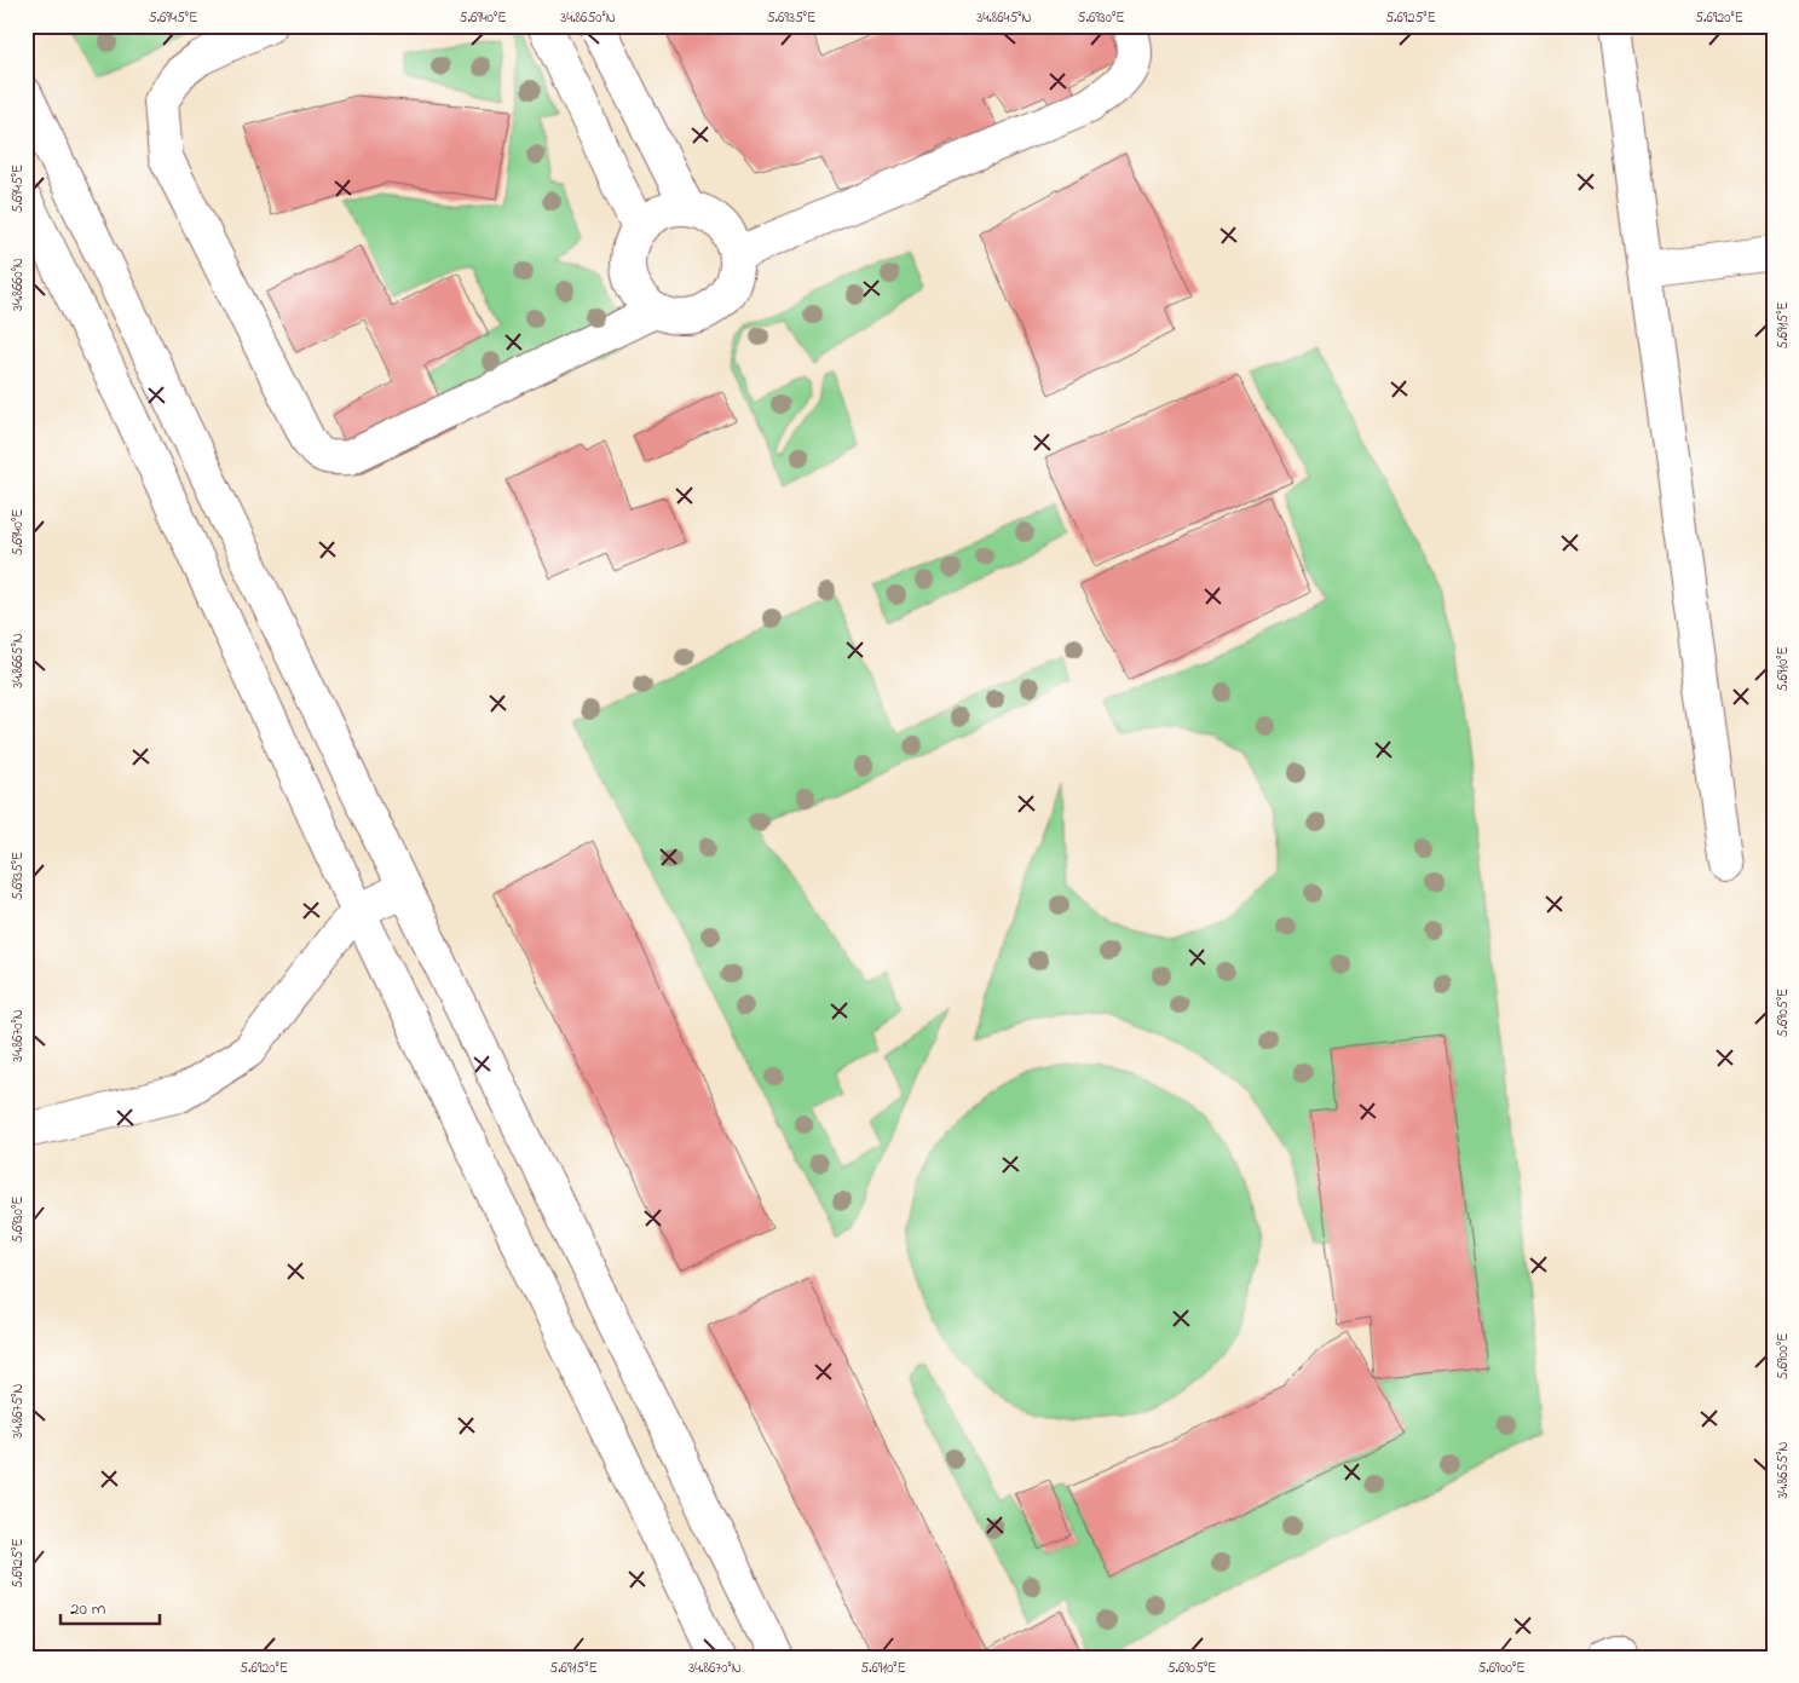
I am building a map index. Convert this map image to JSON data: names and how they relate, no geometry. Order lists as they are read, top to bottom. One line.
{"scale_bar":"20 m","coordinates":["5.6945°E","5.6940°E","34.8650°N","5.6935°E","34.8645°N","5.6930°E","5.6925°E","5.6920°E","34.8660°N","5.6915°E","34.8665°N","5.6910°E","5.6905°E","34.8670°N","5.6900°E","34.8675°N","34.8655°N"]}
